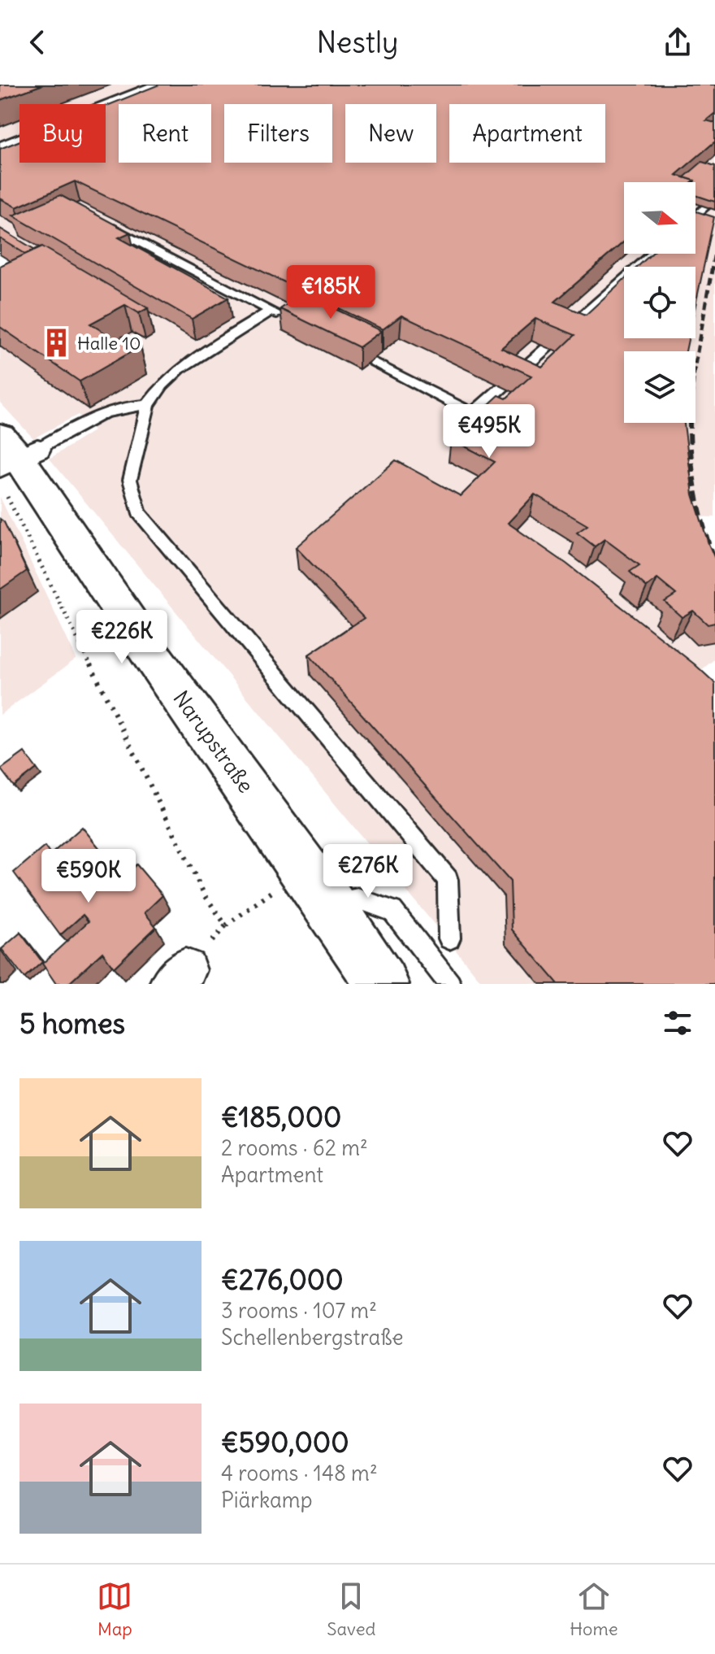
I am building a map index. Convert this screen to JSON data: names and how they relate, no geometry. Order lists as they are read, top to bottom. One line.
{"streets":{"street":["Narupstraße"]},"places":{"building":["Halle 10"]},"north":"right","page":{"header":"Nestly","chip":["Buy","Rent","Filters","New","Apartment"],"price":["€185K","€495K","€226K","€276K","€590K"],"heading":"5 homes","list":[{"name":"€185,000","note":"2 rooms · 62 m² · Apartment"},{"name":"€276,000","note":"3 rooms · 107 m² · Schellenbergstraße"},{"name":"€590,000","note":"4 rooms · 148 m² · Piärkamp"}],"tabs":["Map","Saved","Home"]}}
